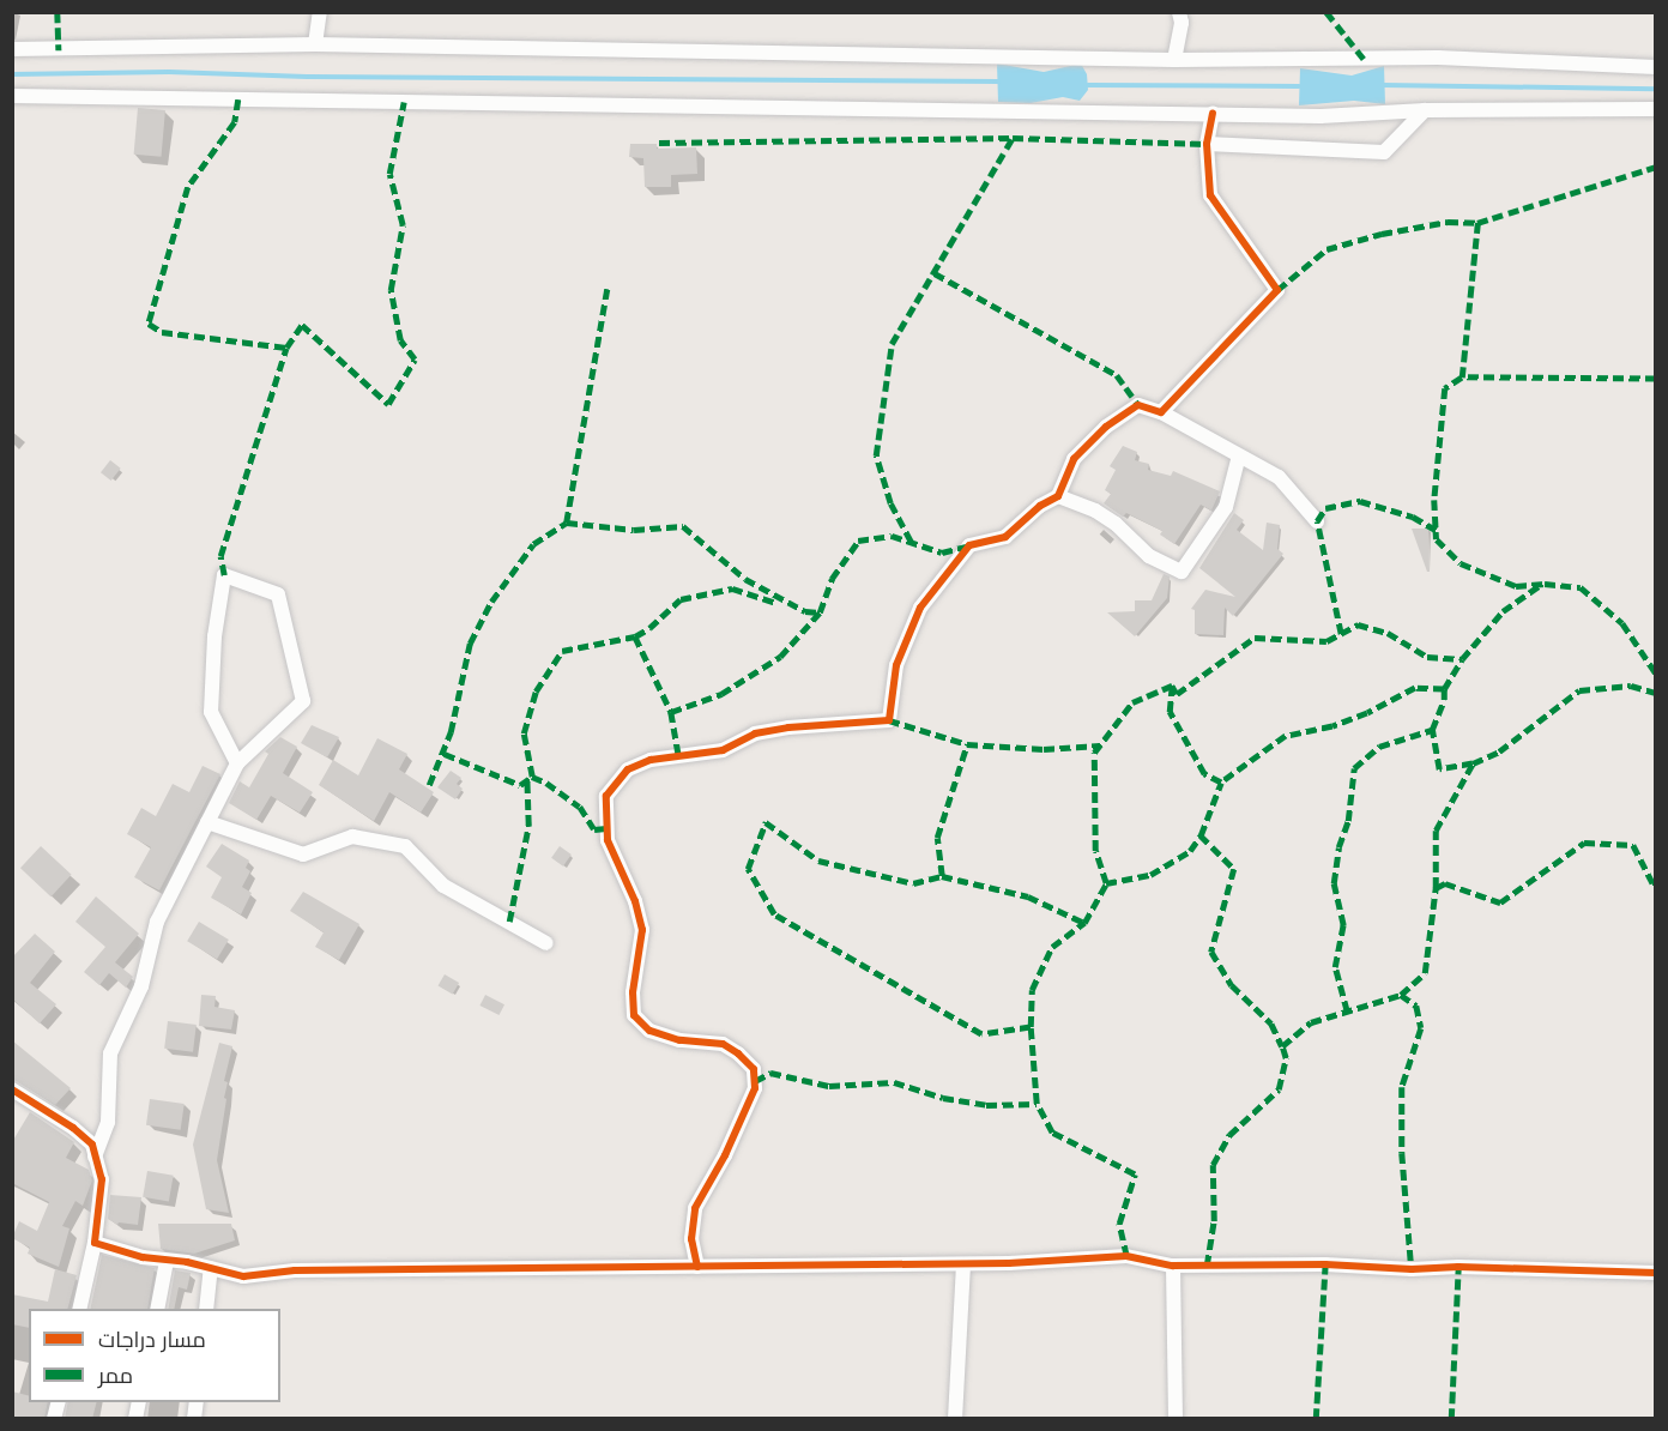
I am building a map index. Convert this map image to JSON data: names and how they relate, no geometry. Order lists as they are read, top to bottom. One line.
{"legend":["مسار دراجات","ممر"]}
